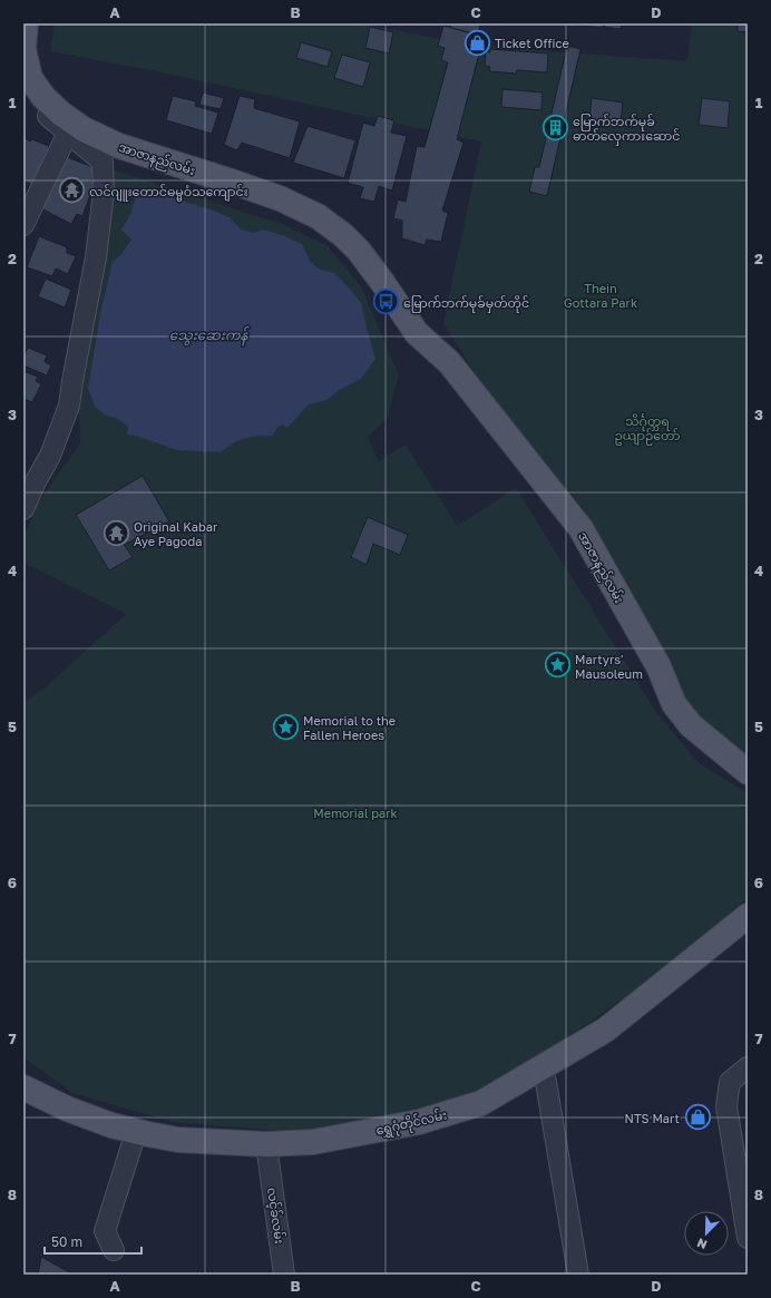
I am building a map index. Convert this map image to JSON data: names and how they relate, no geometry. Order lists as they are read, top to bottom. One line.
{"streets":{"main road":["အာဇာနည်လမ်း","ရွှေဂုံတိုင်လမ်း"],"street":["လင့်ခ်လမ်း"]},"crossings":[["ရွှေဂုံတိုင်လမ်း","လင့်ခ်လမ်း"]],"water":["သွေးဆေးကန်"],"parks":["Thein Gottara Park","သိင်္ဂုတ္တရ ဥယျာဉ်တော်","Memorial park"],"places":{"shop":["Ticket Office","NTS Mart"],"building":["မြောက်ဘက်မုခ် ဓာတ်လှေကားဆောင်"],"temple":["လင်ဂျူးတောင်ဓမ္မဝံသကျောင်း","Original Kabar Aye Pagoda"],"bus stop":["မြောက်ဘက်မုခ်မှတ်တိုင်"],"place":["Martyrs' Mausoleum","Memorial to the Fallen Heroes"]},"scale_bar":"50 m","north":"bottom left","grid":{"columns":["A","B","C","D"],"rows":["1","2","3","4","5","6","7","8"]}}
